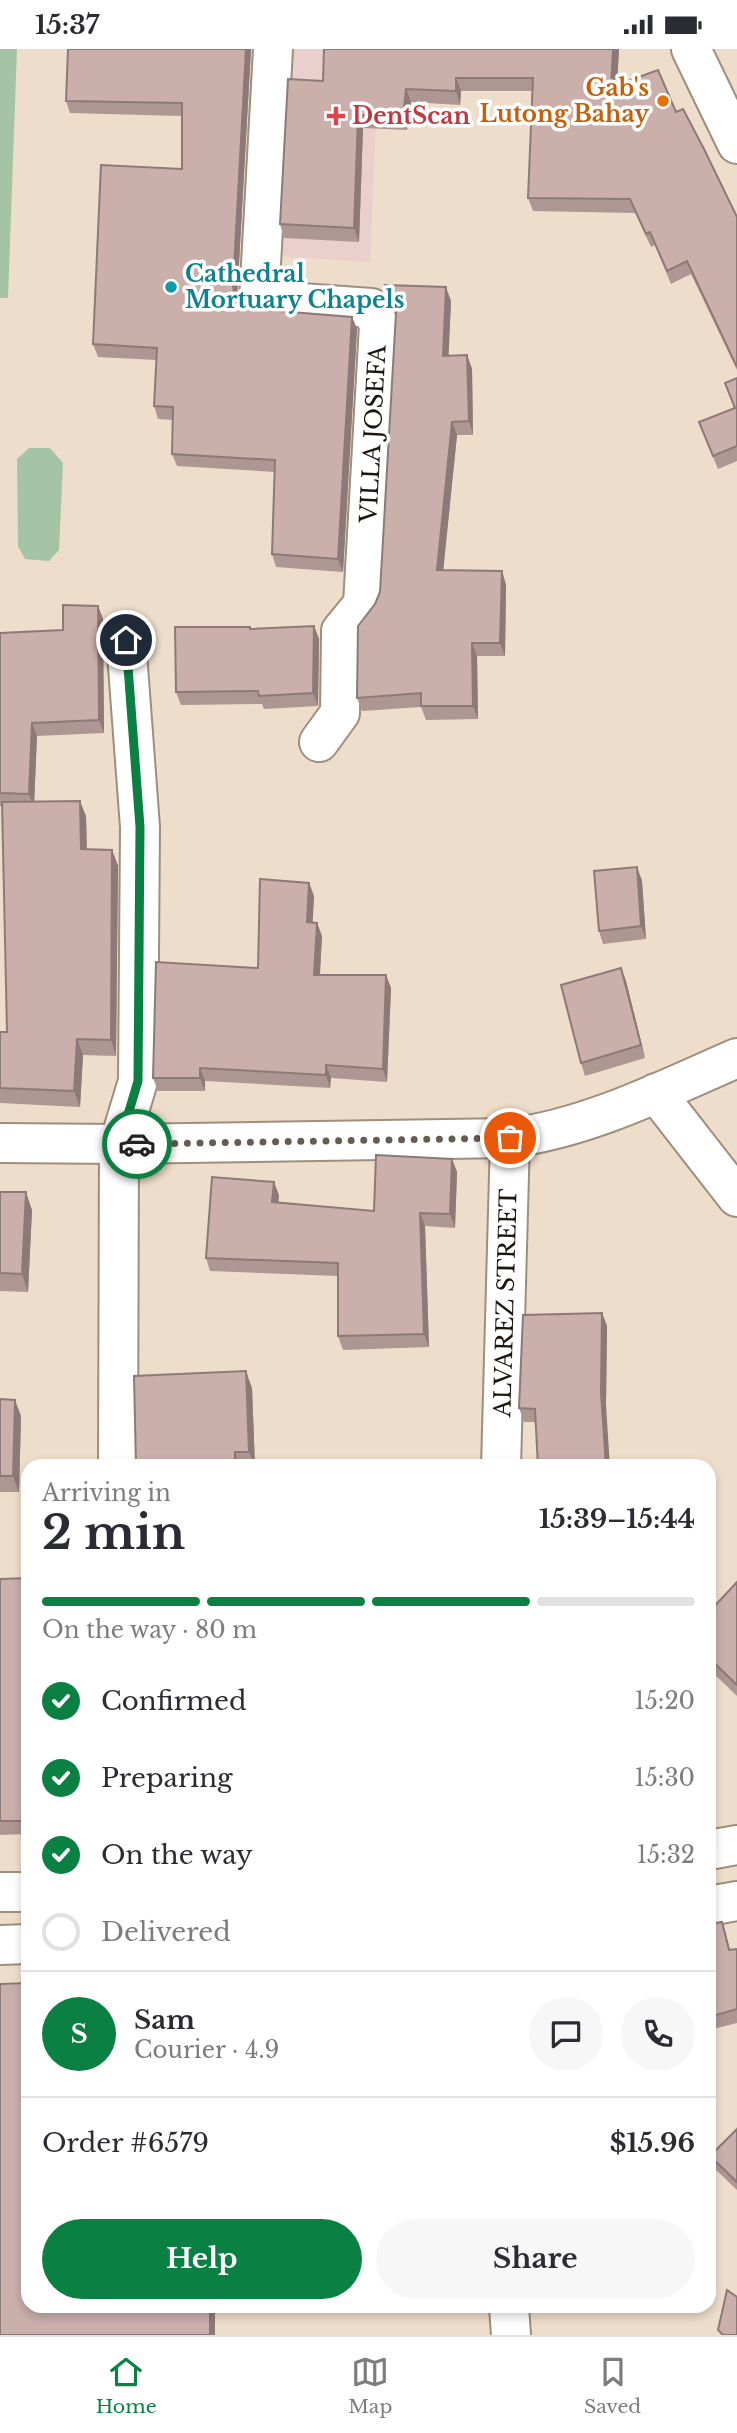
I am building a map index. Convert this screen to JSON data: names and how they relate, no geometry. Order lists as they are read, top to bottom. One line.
{"streets":{"street":["VILLA JOSEFA","ALVAREZ STREET"]},"places":{"other":["Gab's Lutong Bahay","Cathedral Mortuary Chapels"],"health":["DentScan"]},"page":{"status":"15:37","heading":["2 min","Arriving in","15:39–15:44"],"panel":["Sam","Courier · 4.9","Order #6579","$15.96"],"bar":"On the way · 80 m","list":[["Confirmed","15:20"],["Preparing","15:30"],["On the way","15:32"],"Delivered"],"round":"S","buttons":["Help","Share"],"tabs":["Home","Map","Saved"]}}
